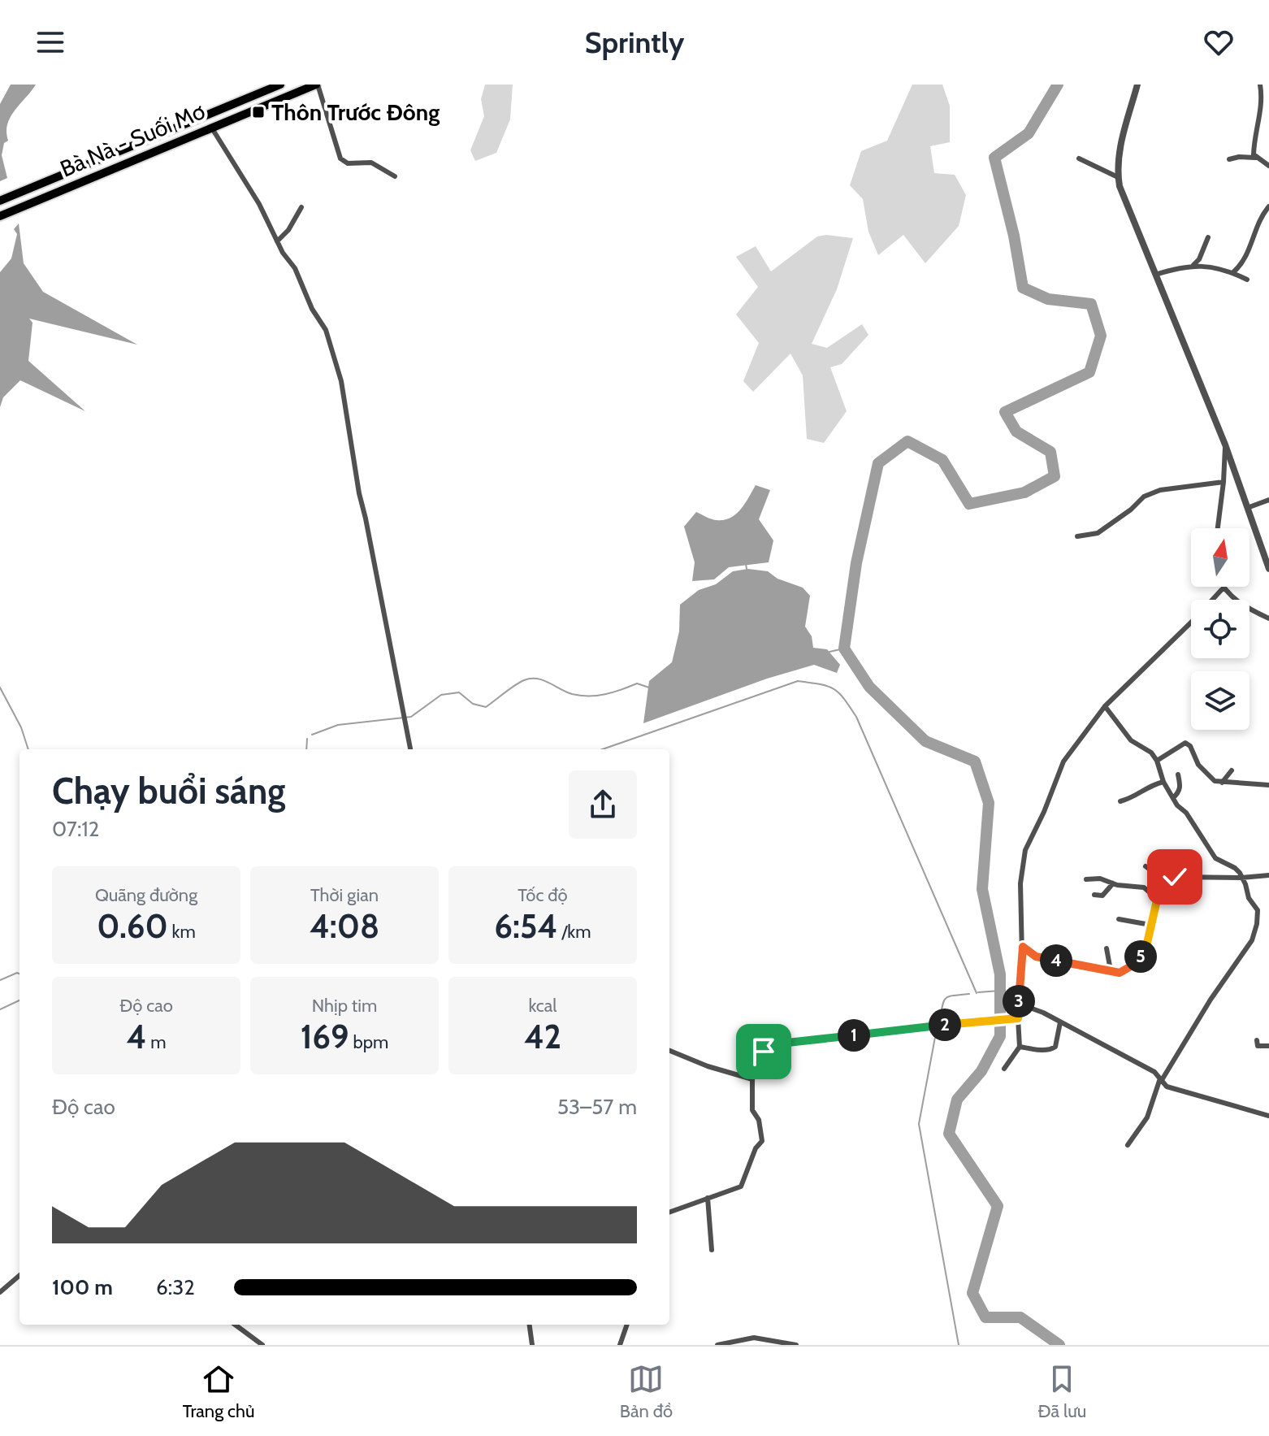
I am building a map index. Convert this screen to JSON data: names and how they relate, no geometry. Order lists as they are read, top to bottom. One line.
{"streets":{"main road":["Bà Nà - Suối Mơ"]},"places":{"transit":["Thôn Trước Đông"]},"north":"top","page":{"header":"Sprintly","heading":["Chạy buổi sáng","07:12"],"stats":[["Quãng đường","0.60 km"],["Thời gian","4:08"],["Tốc độ","6:54 /km"],["Độ cao","4 m"],["Nhịp tim","169 bpm"],["kcal","42"]],"pins":["5","4","3","2","1"],"chart":["Độ cao","53–57 m"],"list":[{"name":"100 m","note":"6:32"}],"tabs":["Trang chủ","Bản đồ","Đã lưu"]}}
